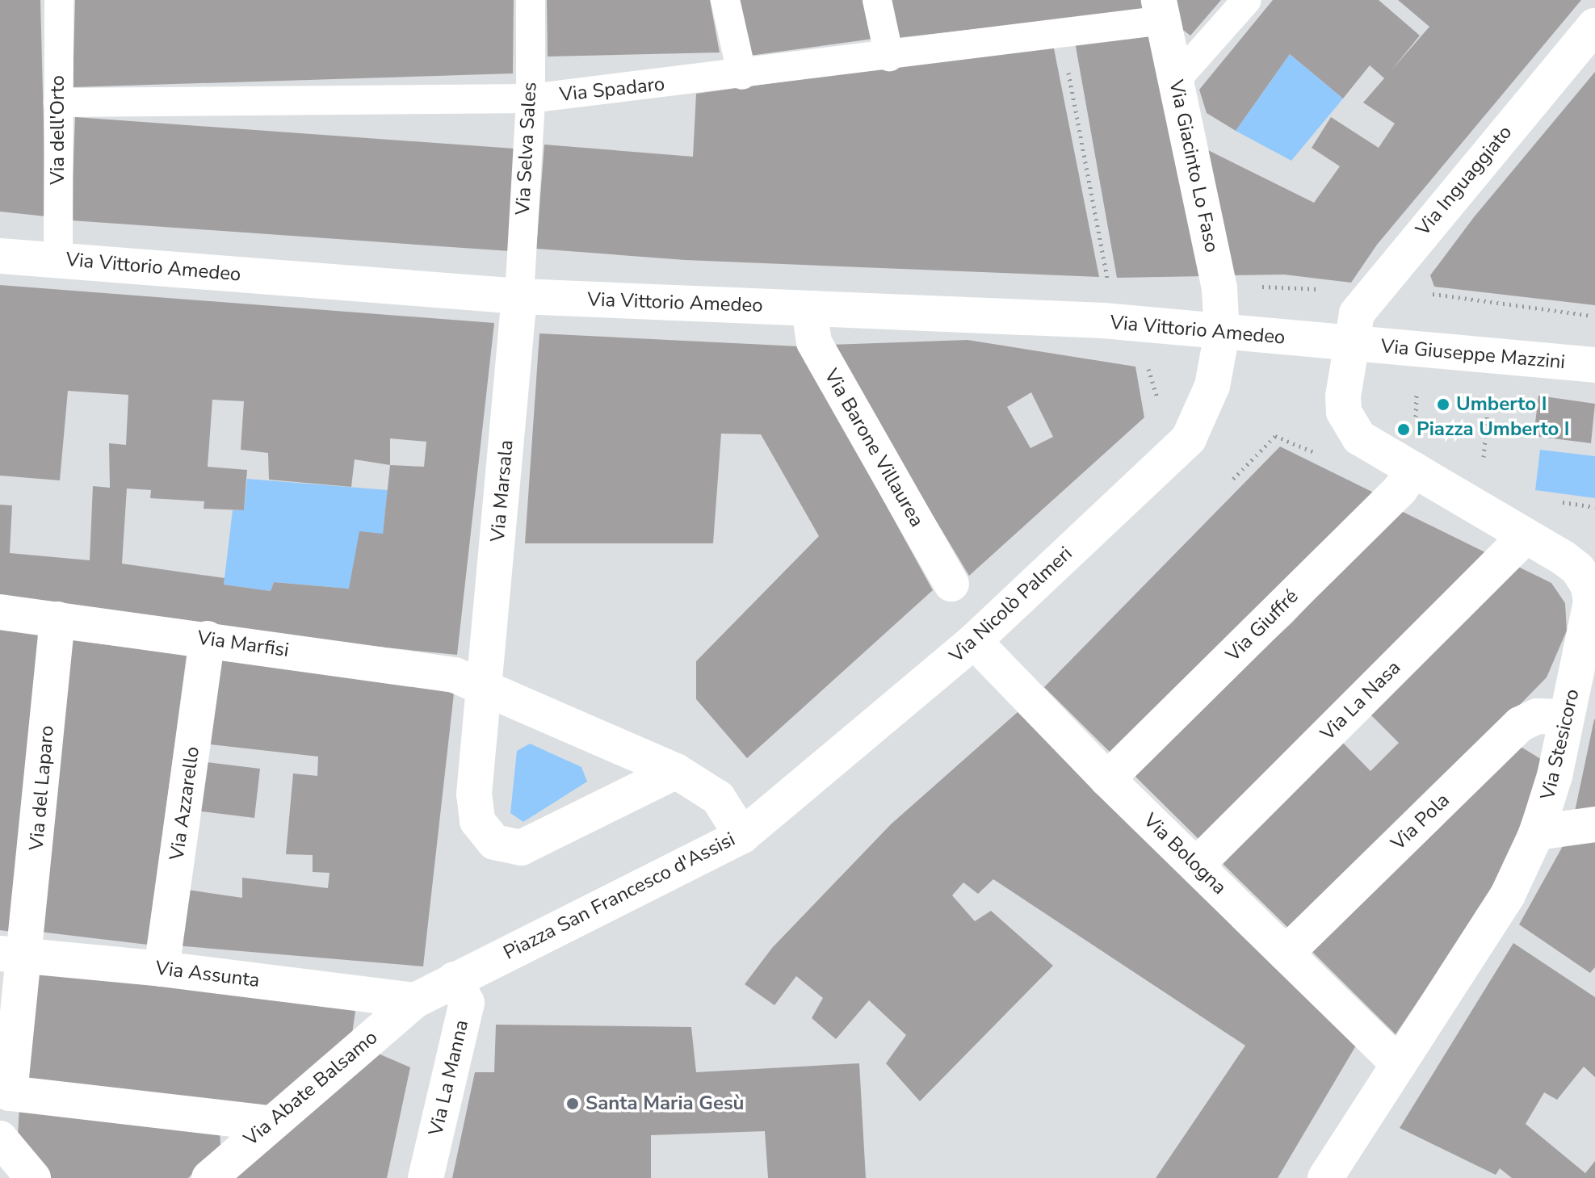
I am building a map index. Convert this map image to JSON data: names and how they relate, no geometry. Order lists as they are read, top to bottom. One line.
{"streets":{"street":["Via Giacinto Lo Faso","Via Inguaggiato","Via Vittorio Amedeo","Via Giuseppe Mazzini","Via Barone Villaurea","Via Marsala","Via Nicolò Palmeri","Via Giuffré","Via Marfisi","Via La Nasa","Via Stesicoro","Via del Laparo","Via Azzarello","Via Pola","Via Bologna","Piazza San Francesco d'Assisi","Via Assunta","Via La Manna","Via Abate Balsamo"],"lane":["Via Spadaro","Via dell'Orto","Via Selva Sales"]},"crossings":[["Via Spadaro","Via dell'Orto"],["Via Spadaro","Via Selva Sales"],["Via Spadaro","Via Giacinto Lo Faso"],["Via dell'Orto","Via Vittorio Amedeo"],["Via Selva Sales","Via Vittorio Amedeo"],["Via Selva Sales","Via Marsala"],["Via Giacinto Lo Faso","Via Vittorio Amedeo"],["Via Giacinto Lo Faso","Via Nicolò Palmeri"],["Via Inguaggiato","Via Vittorio Amedeo"],["Via Inguaggiato","Via Giuseppe Mazzini"],["Via Inguaggiato","Via Stesicoro"],["Via Vittorio Amedeo","Via Giuseppe Mazzini"],["Via Vittorio Amedeo","Via Barone Villaurea"],["Via Vittorio Amedeo","Via Marsala"],["Via Vittorio Amedeo","Via Nicolò Palmeri"],["Via Vittorio Amedeo","Via Stesicoro"],["Via Giuseppe Mazzini","Via Stesicoro"],["Via Marsala","Via Marfisi"],["Via Marsala","Piazza San Francesco d'Assisi"],["Via Nicolò Palmeri","Via Bologna"],["Via Nicolò Palmeri","Piazza San Francesco d'Assisi"],["Via Giuffré","Via Stesicoro"],["Via Giuffré","Via Bologna"],["Via Marfisi","Via del Laparo"],["Via Marfisi","Via Azzarello"],["Via Marfisi","Piazza San Francesco d'Assisi"],["Via La Nasa","Via Stesicoro"],["Via La Nasa","Via Bologna"],["Via Stesicoro","Via Pola"],["Via Stesicoro","Via Bologna"],["Via del Laparo","Via Assunta"],["Via del Laparo","Via Abate Balsamo"],["Via Azzarello","Via Assunta"],["Via Pola","Via Bologna"],["Piazza San Francesco d'Assisi","Via Assunta"],["Piazza San Francesco d'Assisi","Via La Manna"],["Piazza San Francesco d'Assisi","Via Abate Balsamo"],["Via Assunta","Via Abate Balsamo"]],"places":["Umberto I","Piazza Umberto I","Santa Maria Gesù"]}
